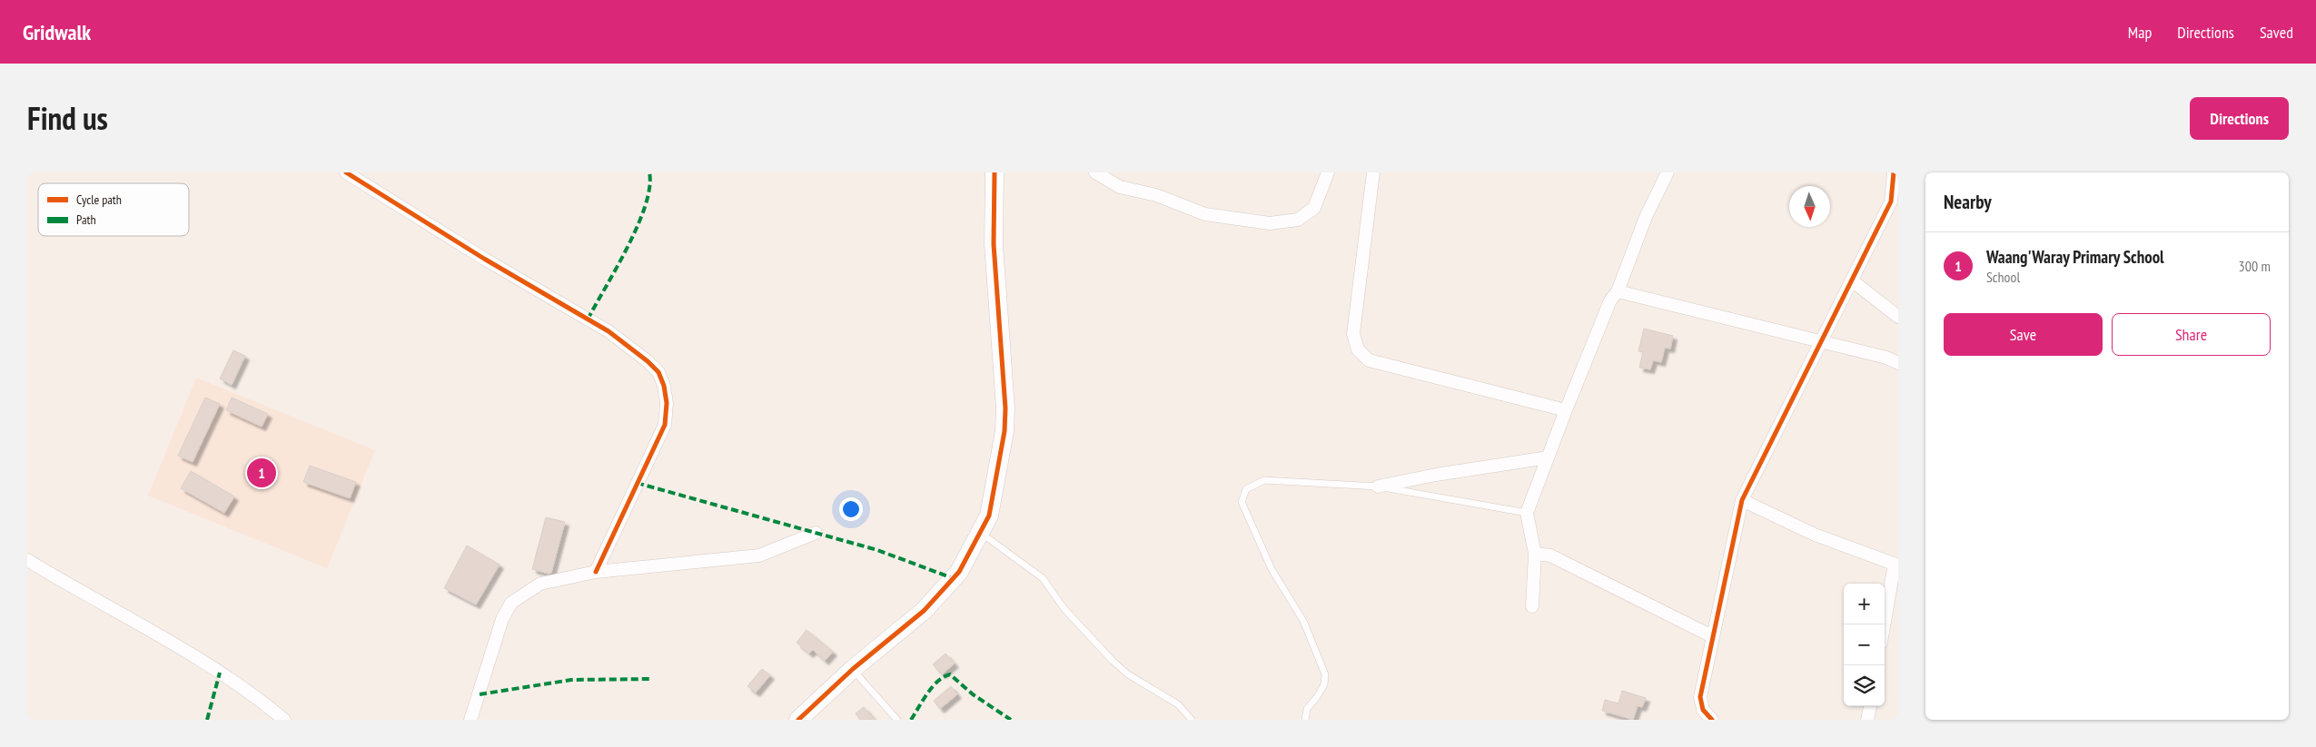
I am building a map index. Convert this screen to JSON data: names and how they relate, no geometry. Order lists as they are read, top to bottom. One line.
{"legend":["Cycle path","Path"],"north":"bottom","page":{"header":"Gridwalk","nav":["Map","Directions","Saved"],"title":"Find us","buttons":["Directions",["Save","Share"]],"heading":"Nearby","list":[{"mark":"1","name":"Waang'Waray Primary School","note":"School","value":"300 m"}],"pins":"1","map_buttons":["+","−"]}}
